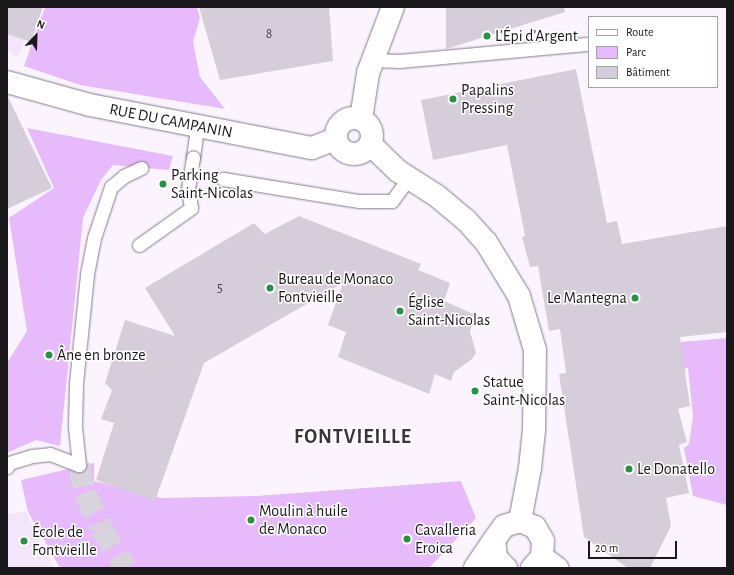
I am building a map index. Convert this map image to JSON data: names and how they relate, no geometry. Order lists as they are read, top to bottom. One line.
{"streets":{"street":["RUE DU CAMPANIN"]},"districts":["FONTVIEILLE"],"places":["L’Épi d'Argent","Papalins Pressing","Parking Saint-Nicolas","Bureau de Monaco Fontvieille","Le Mantegna","Église Saint-Nicolas","Âne en bronze","Statue Saint-Nicolas","Le Donatello","Moulin à huile de Monaco","Cavalleria Eroica","École de Fontvieille"],"house_numbers":["8","5"],"legend":["Route","Parc","Bâtiment"],"scale_bar":"20 m","north":"top right"}
